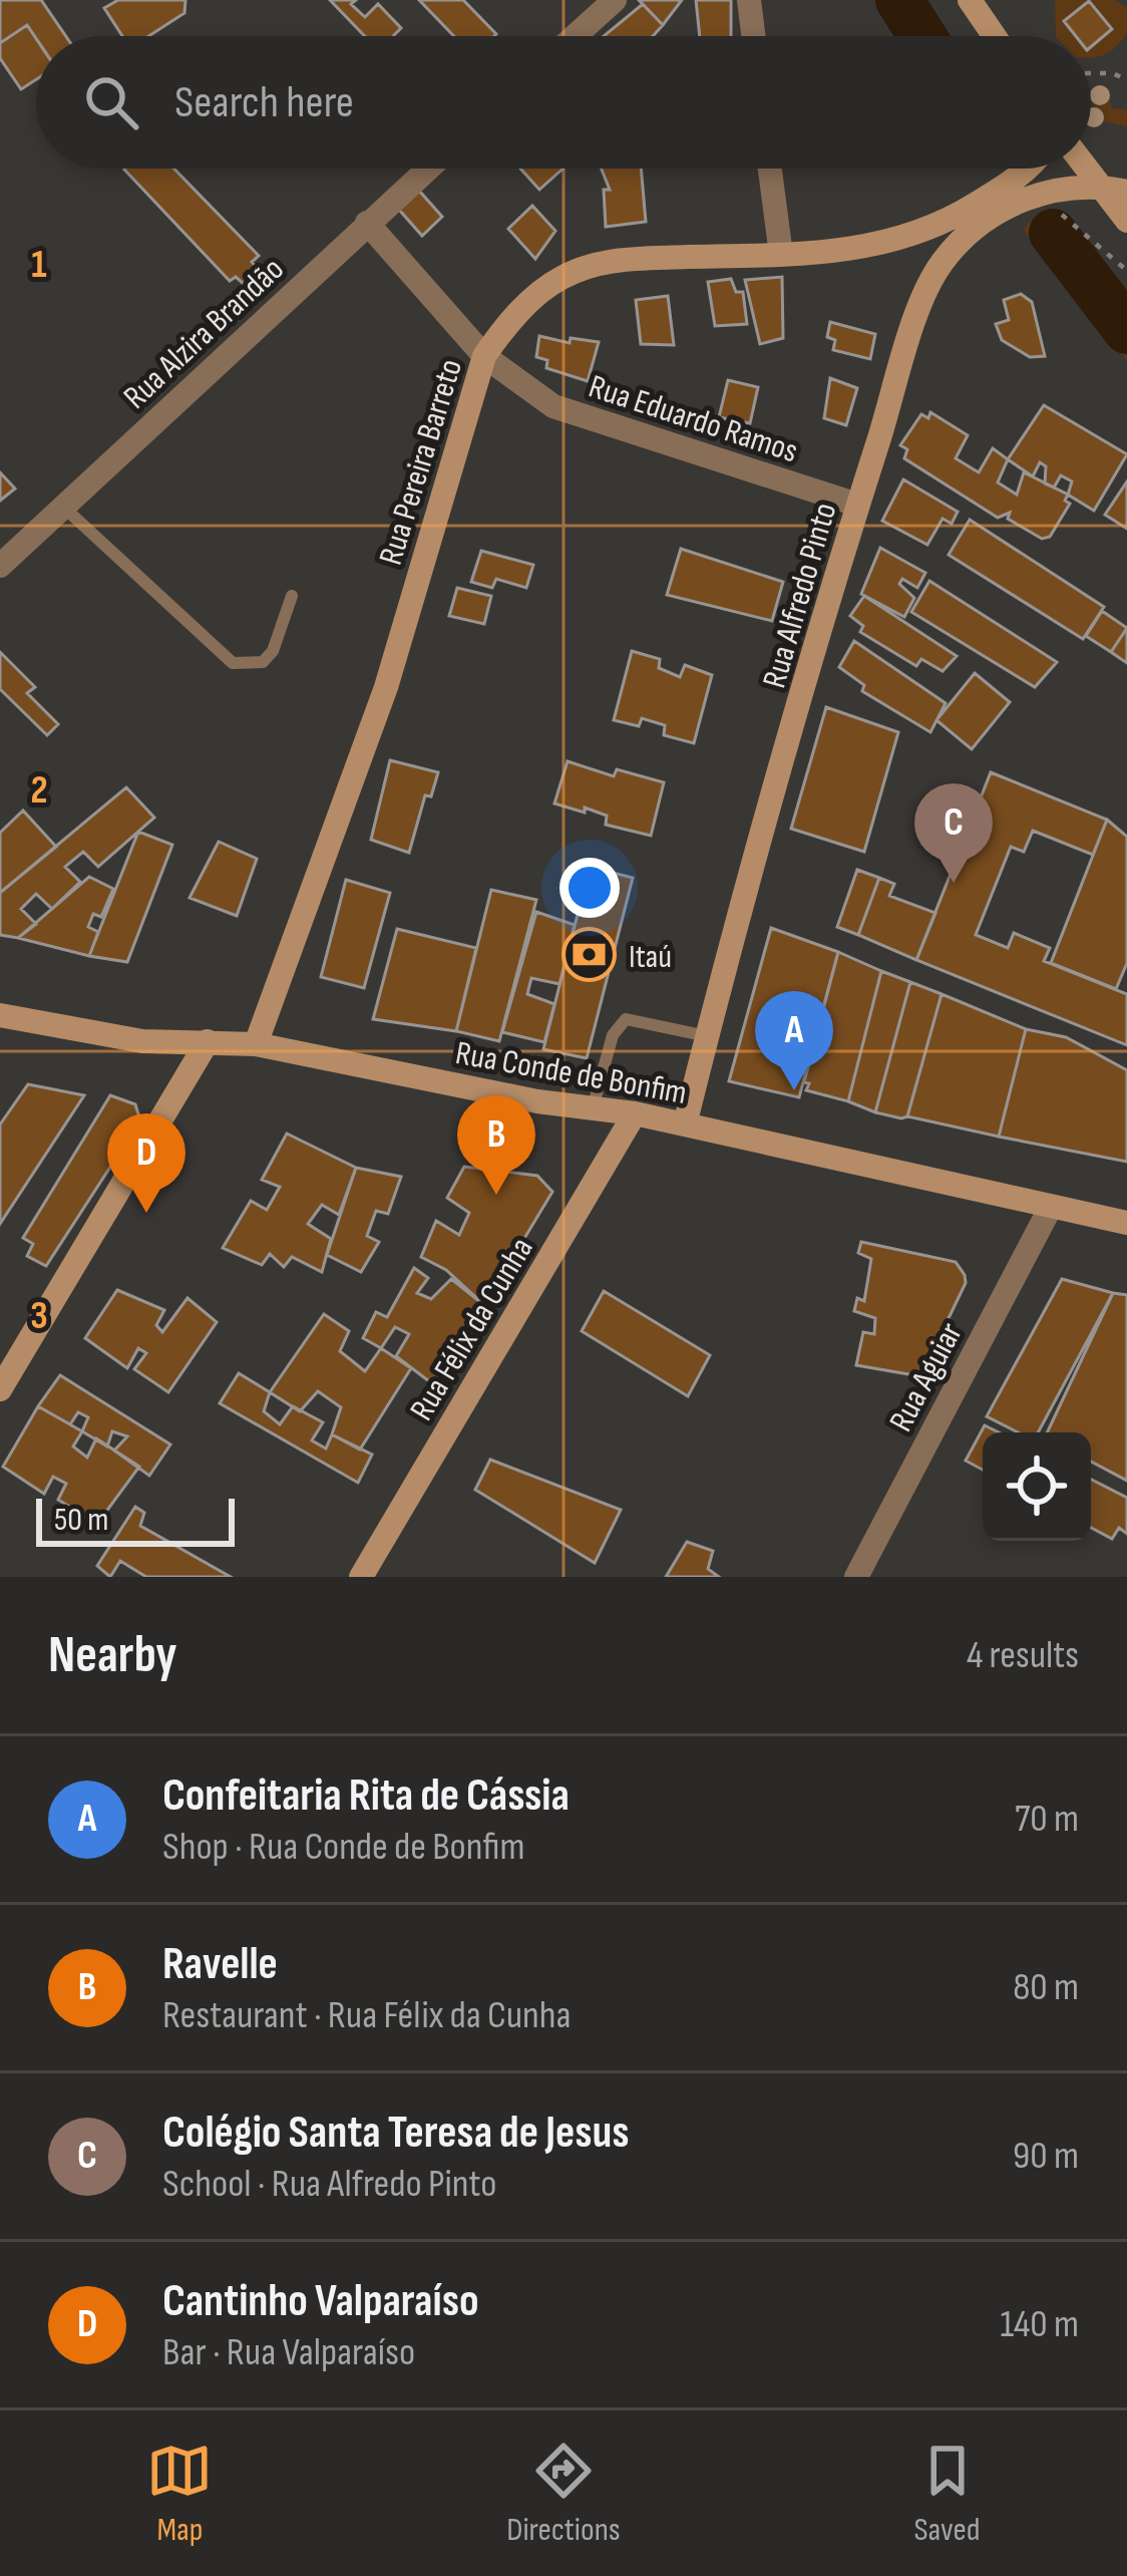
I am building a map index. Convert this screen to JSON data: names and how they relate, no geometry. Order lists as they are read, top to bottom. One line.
{"streets":{"street":["Rua Alzira Brandão","Rua Eduardo Ramos","Rua Pereira Barreto","Rua Alfredo Pinto","Rua Conde de Bonfim","Rua Félix da Cunha","Rua Aguiar"]},"crossings":[["Rua Alzira Brandão","Rua Eduardo Ramos"],["Rua Eduardo Ramos","Rua Pereira Barreto"],["Rua Eduardo Ramos","Rua Alfredo Pinto"],["Rua Pereira Barreto","Rua Conde de Bonfim"],["Rua Alfredo Pinto","Rua Conde de Bonfim"],["Rua Conde de Bonfim","Rua Félix da Cunha"],["Rua Conde de Bonfim","Rua Aguiar"]],"places":{"bank":["Itaú"]},"scale_bar":"50 m","page":{"search":"Search here","pins":["C","A","B","D"],"scale":"50 m","heading":["Nearby","4 results"],"list":[{"mark":"A","name":"Confeitaria Rita de Cássia","note":"Shop · Rua Conde de Bonfim","value":"70 m"},{"mark":"B","name":"Ravelle","note":"Restaurant · Rua Félix da Cunha","value":"80 m"},{"mark":"C","name":"Colégio Santa Teresa de Jesus","note":"School · Rua Alfredo Pinto","value":"90 m"},{"mark":"D","name":"Cantinho Valparaíso","note":"Bar · Rua Valparaíso","value":"140 m"}],"nav":["Map","Directions","Saved"]},"grid":{"rows":["1","2","3"]}}
